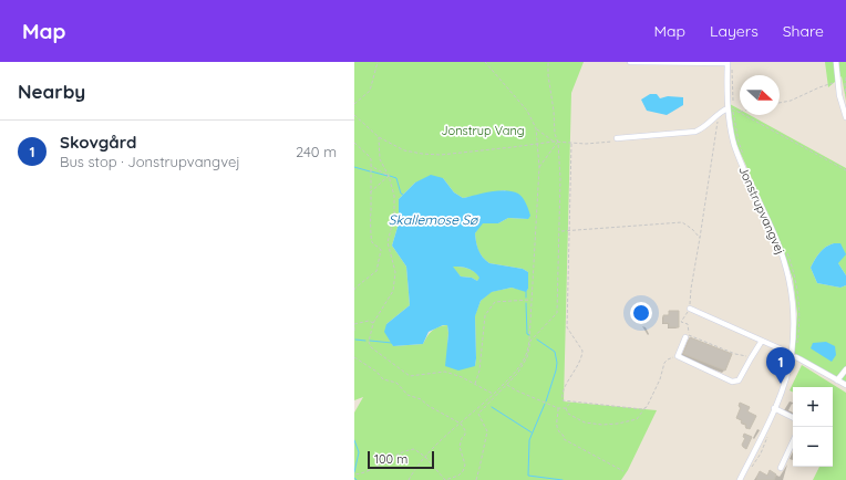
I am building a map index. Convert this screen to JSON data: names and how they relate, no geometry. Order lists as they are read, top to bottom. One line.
{"streets":{"street":["Jonstrupvangvej"]},"water":["Skallemose Sø"],"parks":["Jonstrup Vang"],"scale_bar":"100 m","north":"right","page":{"header":"Map","nav":["Map","Layers","Share"],"heading":"Nearby","list":[{"mark":"1","name":"Skovgård","note":"Bus stop · Jonstrupvangvej","value":"240 m"}],"pins":"1","map_buttons":["+","−"],"scale":"100 m"}}
